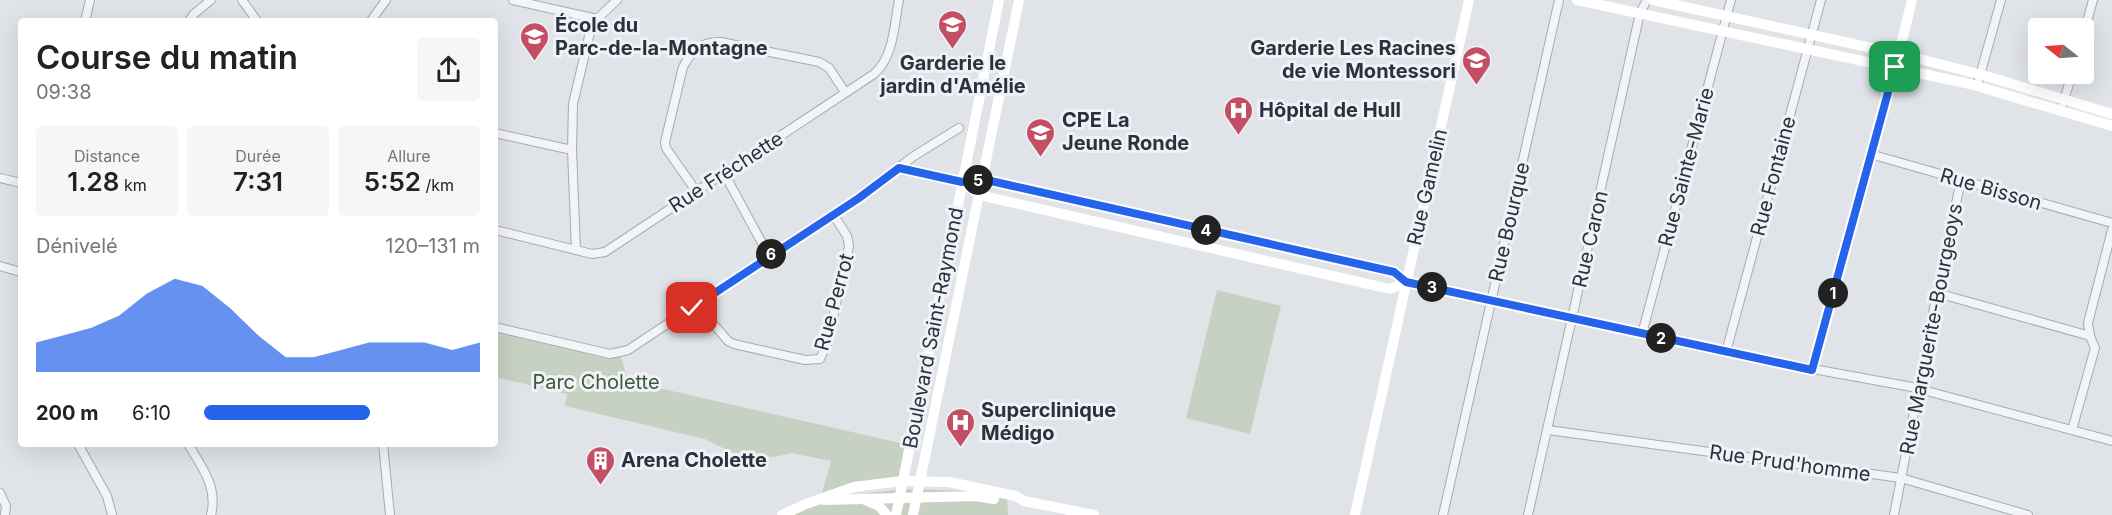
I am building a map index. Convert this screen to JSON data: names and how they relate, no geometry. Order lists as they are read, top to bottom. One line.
{"streets":{"street":["Rue Sainte-Marie","Rue Fréchette","Rue Fontaine","Rue Gamelin","Rue Bisson","Rue Bourque","Rue Caron","Rue Perrot","Boulevard Saint-Raymond","Rue Marguerite-Bourgeoys","Rue Prud'homme"]},"crossings":[["Rue Bisson","Rue Marguerite-Bourgeoys"],["Rue Caron","Rue Prud'homme"],["Rue Marguerite-Bourgeoys","Rue Prud'homme"]],"parks":["Parc Cholette"],"places":{"school or university":["Garderie le jardin d'Amélie","École du Parc-de-la-Montagne","Garderie Les Racines de vie Montessori","CPE La Jeune Ronde"],"hospital":["Hôpital de Hull","Superclinique Médigo"],"building":["Arena Cholette"]},"north":"left","page":{"heading":["Course du matin","09:38"],"stats":[["Distance","1.28 km"],["Durée","7:31"],["Allure","5:52 /km"]],"pins":["5","4","6","3","1","2"],"chart":["Dénivelé","120–131 m"],"list":[{"name":"200 m","note":"6:10"}]}}
